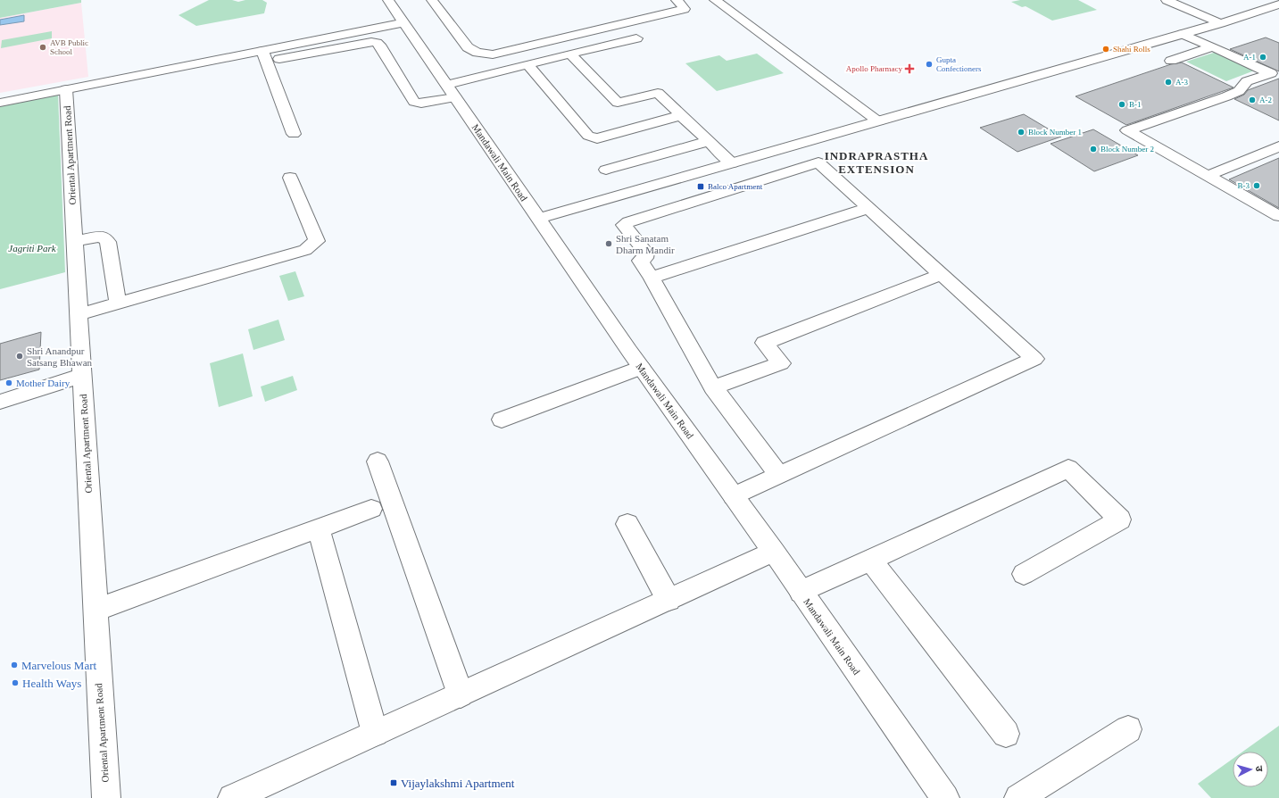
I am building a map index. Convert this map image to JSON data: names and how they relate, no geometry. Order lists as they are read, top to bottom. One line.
{"streets":{"street":["Oriental Apartment Road","Mandawali Main Road"]},"districts":["INDRAPRASTHA EXTENSION"],"parks":["Jagriti Park"],"places":{"other":["AVB Public School","Shahi Rolls","A-1","Gupta Confectioners","A-3","A-2","B-1","Block Number 1","Block Number 2","B-3","Shri Sanatam Dharm Mandir","Shri Anandpur Satsang Bhawan","Mother Dairy","Marvelous Mart","Health Ways"],"health":["Apollo Pharmacy"],"transit":["Balco Apartment","Vijaylakshmi Apartment"]},"north":"right"}
